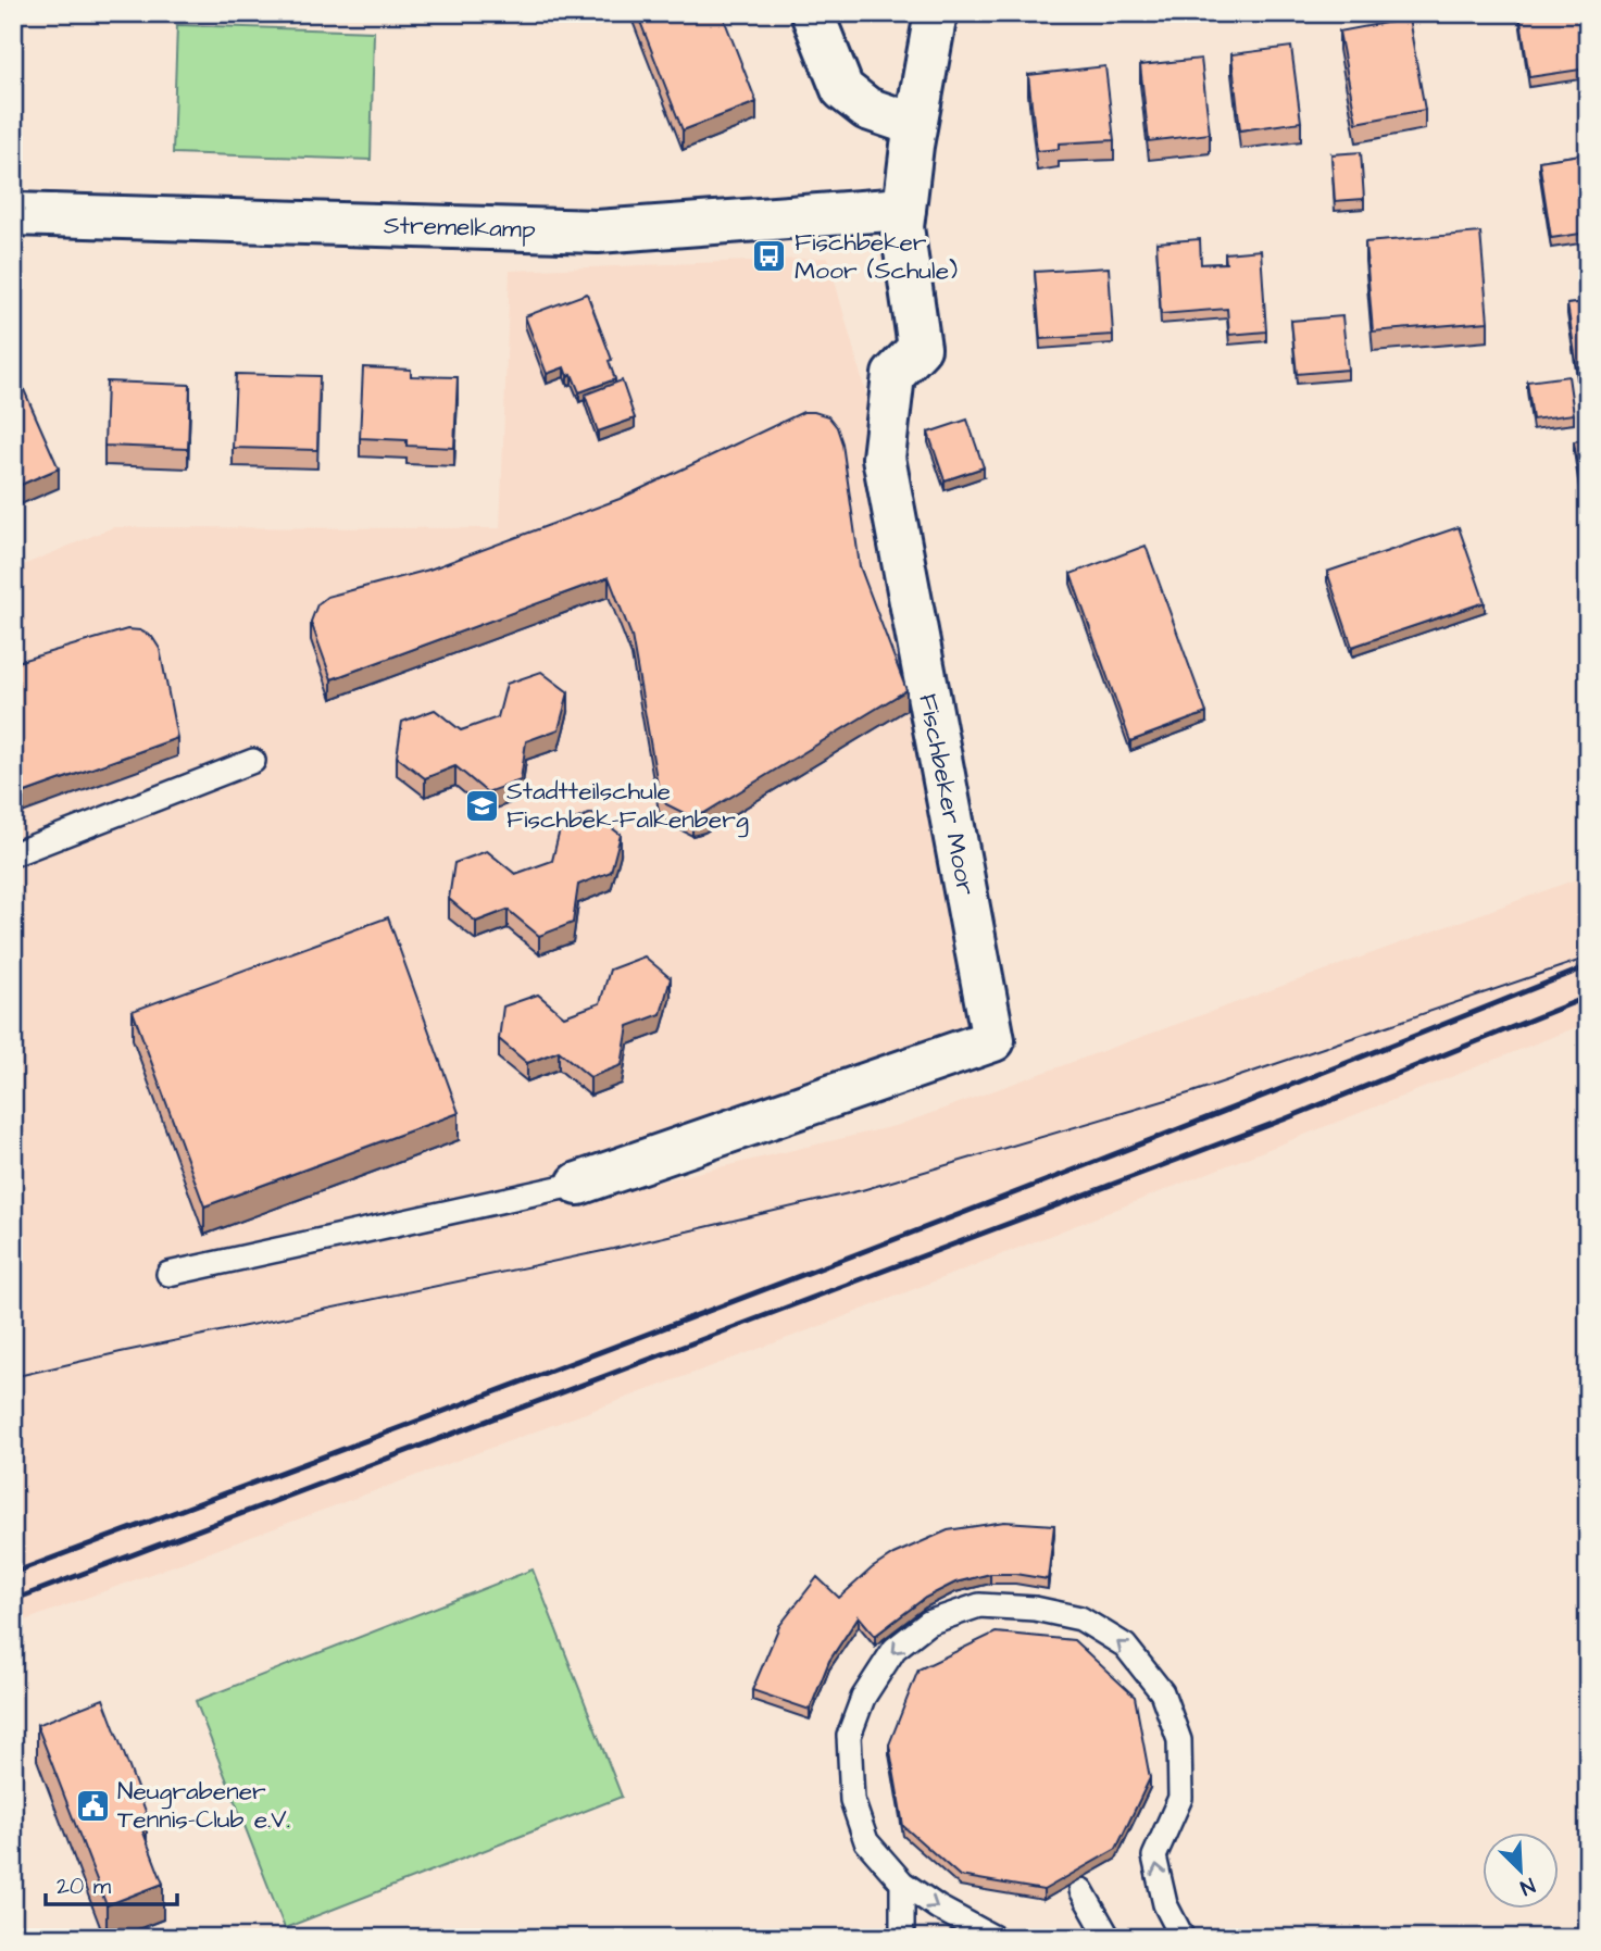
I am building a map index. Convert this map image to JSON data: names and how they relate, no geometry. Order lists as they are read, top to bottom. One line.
{"streets":{"street":["Stremelkamp","Fischbeker Moor"]},"crossings":[["Stremelkamp","Fischbeker Moor"]],"places":{"bus stop":["Fischbeker Moor (Schule)"],"school or university":["Stadtteilschule Fischbek-Falkenberg"],"public building":["Neugrabener Tennis-Club e.V."]},"scale_bar":"20 m","north":"bottom right"}
